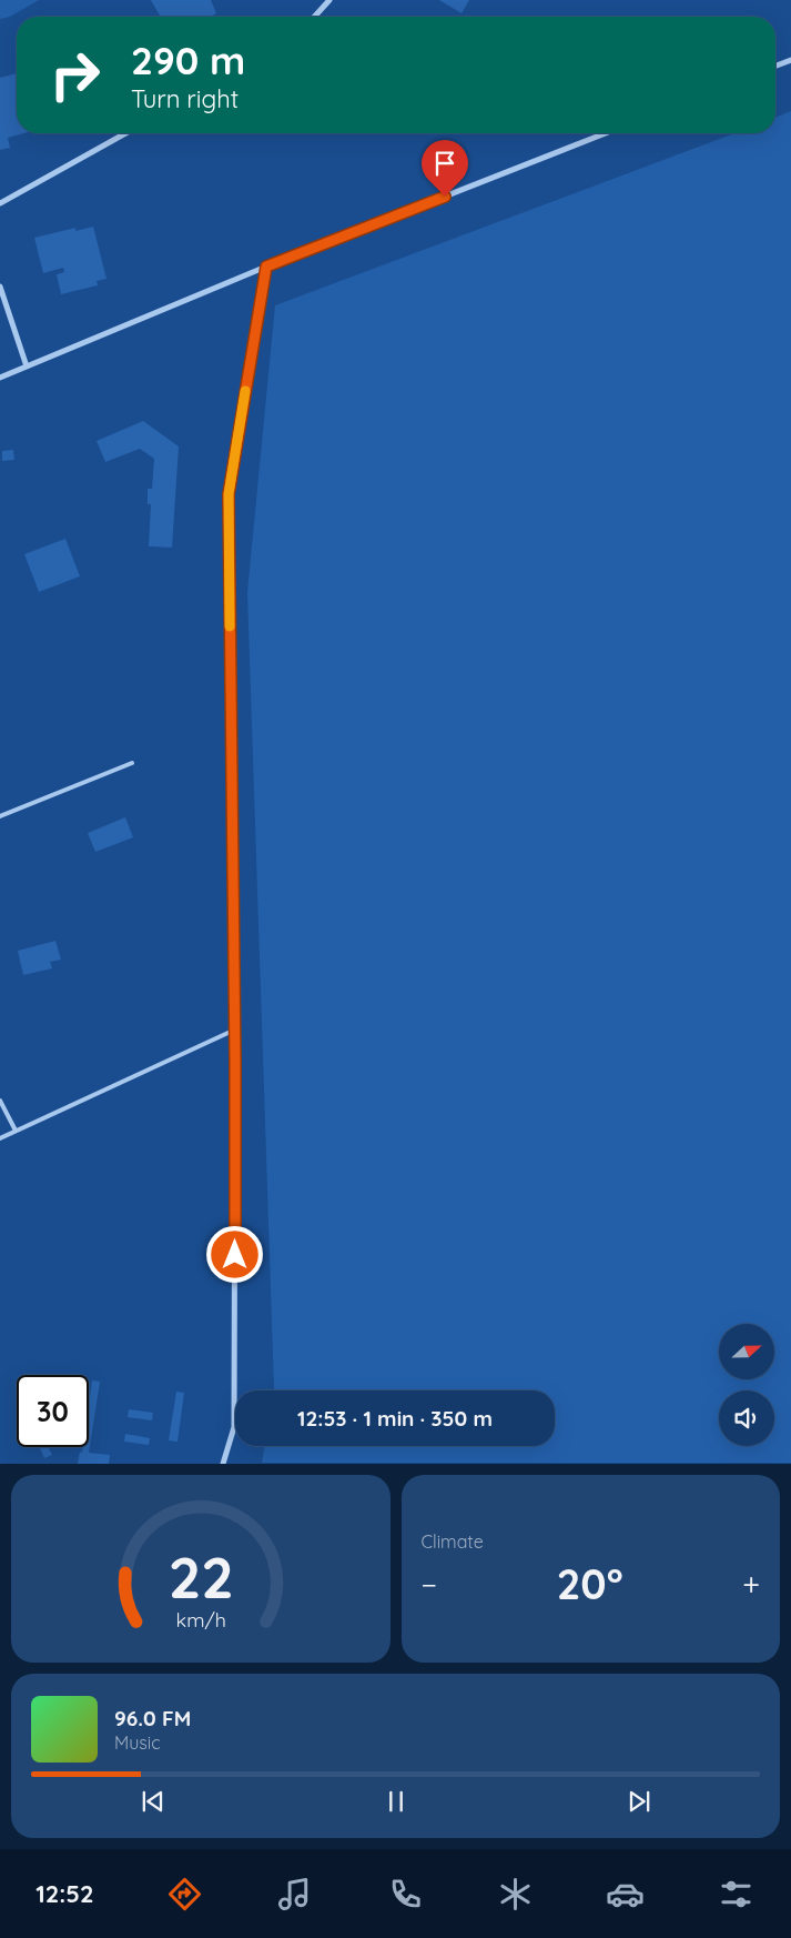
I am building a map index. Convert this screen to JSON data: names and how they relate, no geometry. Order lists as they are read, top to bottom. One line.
{"north":"right","page":{"turn":["290 m","Turn right"],"limit":"30","trip":"12:53 · 1 min · 350 m","tile":"Climate","heat":["−","20°","+"],"song":["96.0 FM","Music"],"tabs":"12:52","gauge":["22","km/h"]}}
